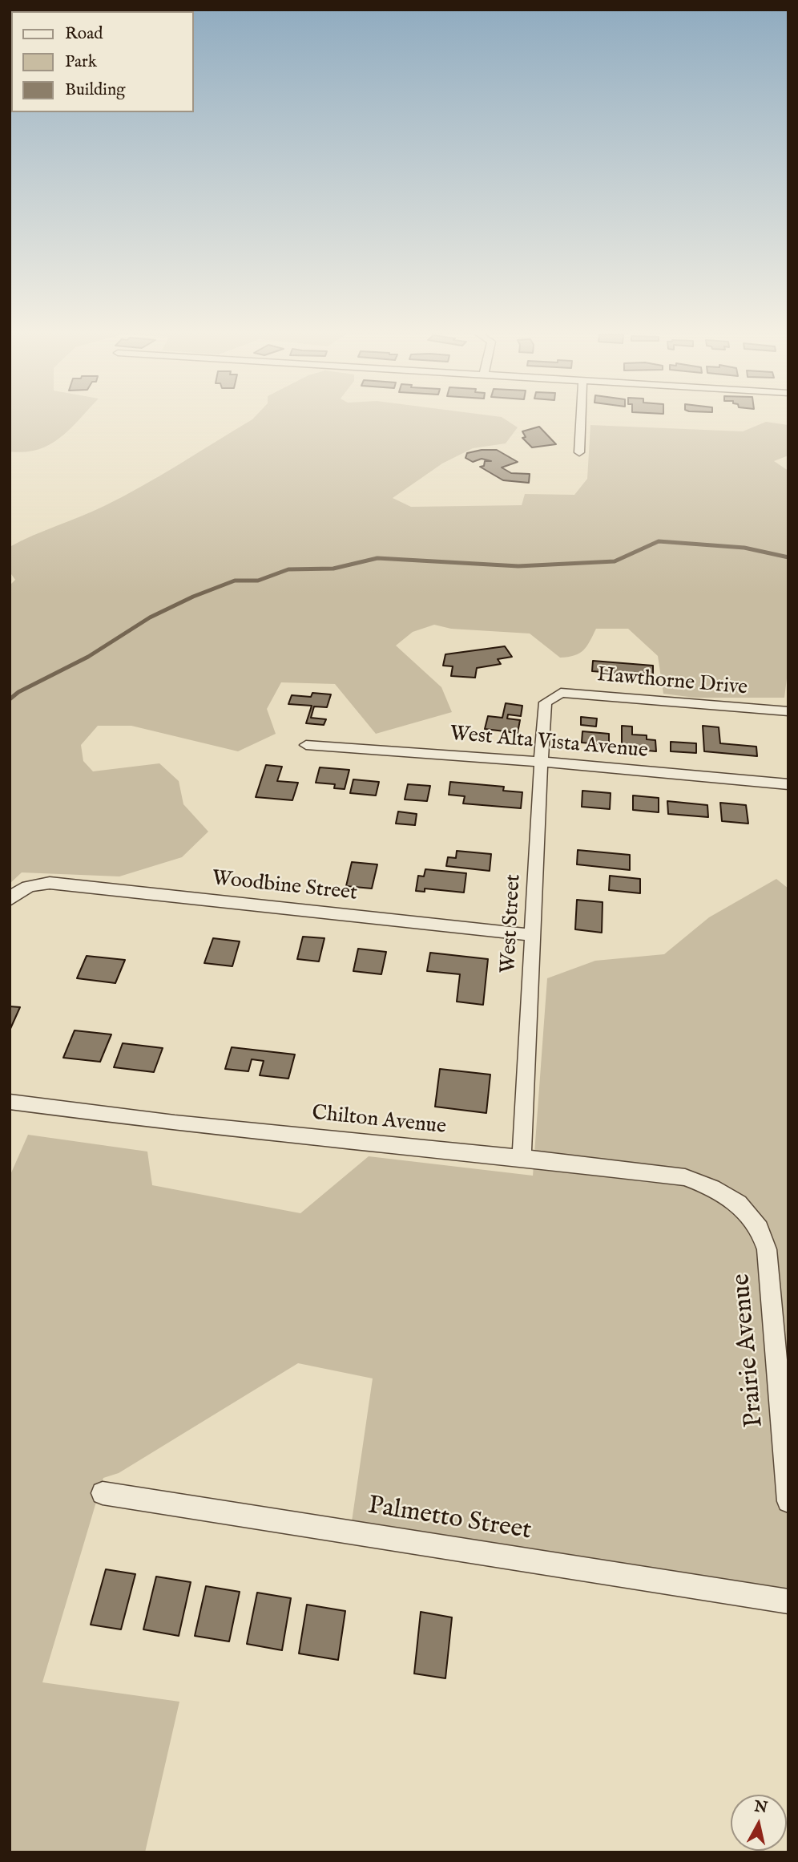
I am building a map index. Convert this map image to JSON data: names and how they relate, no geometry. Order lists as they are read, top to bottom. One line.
{"streets":{"street":["Hawthorne Drive","West Alta Vista Avenue","Woodbine Street","West Street","Chilton Avenue","Prairie Avenue","Palmetto Street"]},"crossings":[["Hawthorne Drive","West Street"],["West Alta Vista Avenue","West Street"],["Woodbine Street","West Street"],["West Street","Chilton Avenue"],["Chilton Avenue","Prairie Avenue"]],"legend":["Road","Park","Building"],"north":"top"}
